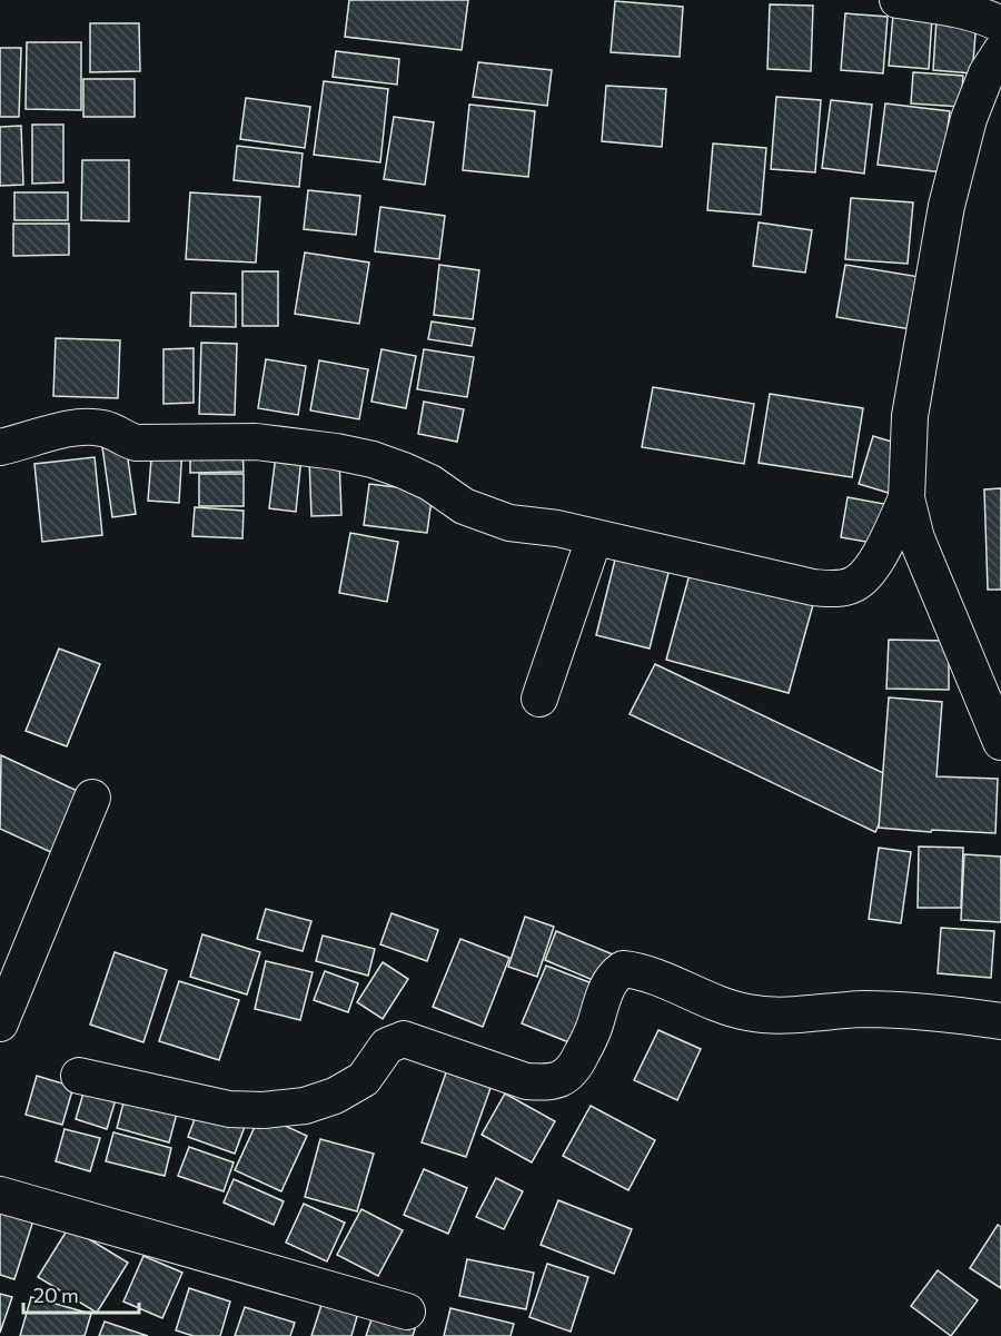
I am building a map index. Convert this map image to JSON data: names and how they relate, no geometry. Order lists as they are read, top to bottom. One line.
{"scale_bar":"20 m"}
